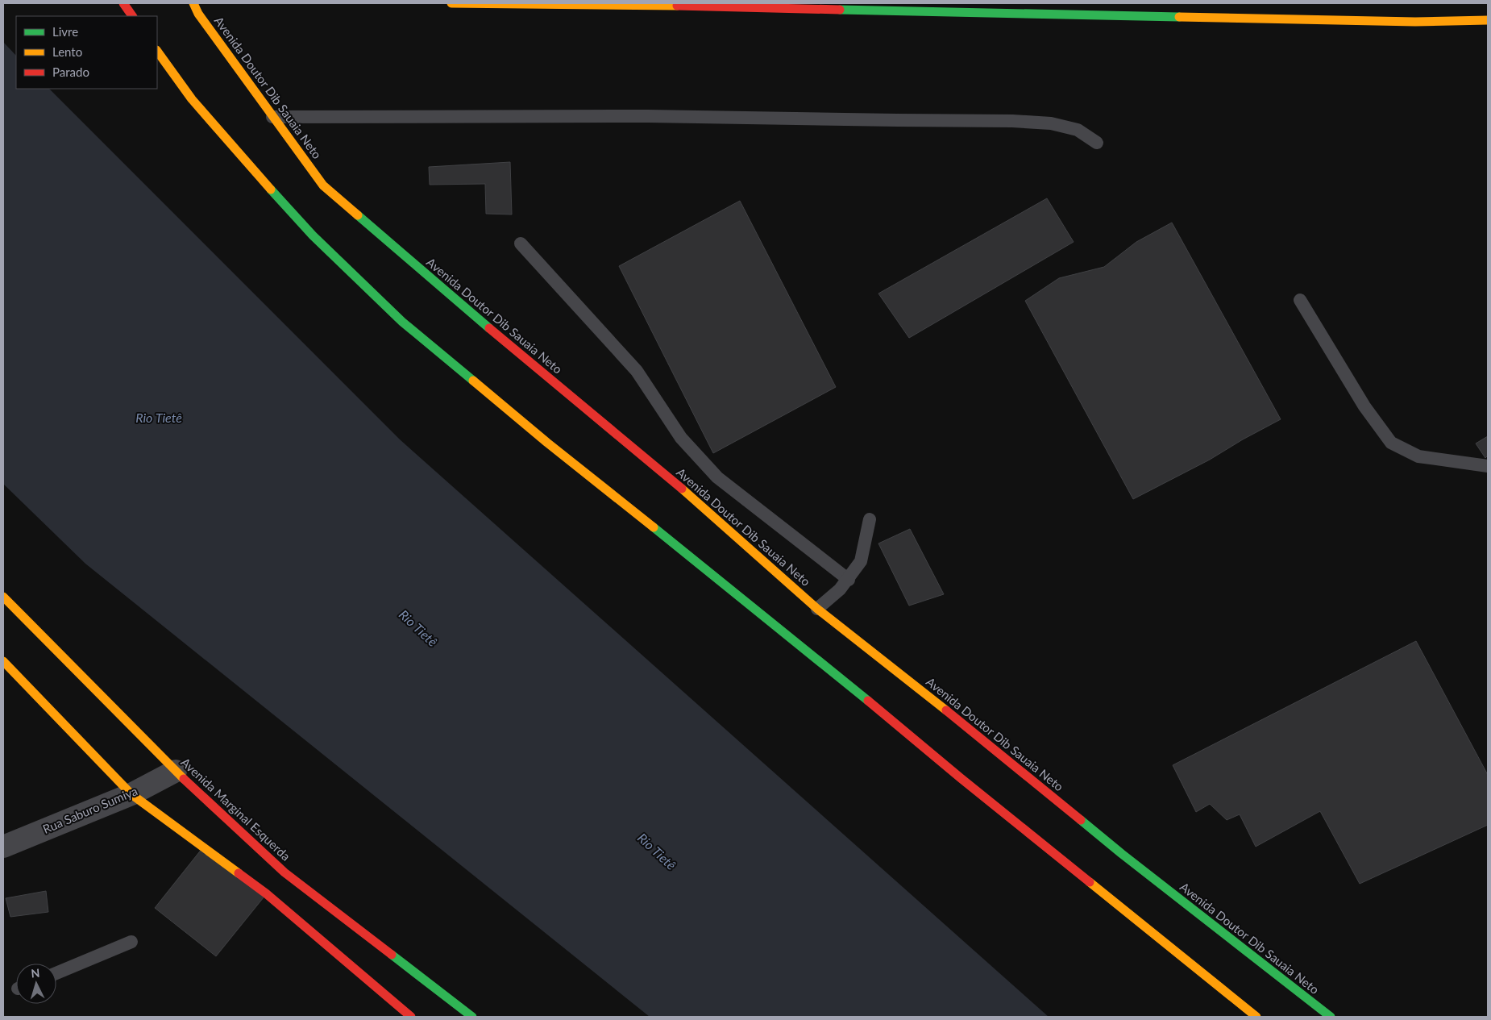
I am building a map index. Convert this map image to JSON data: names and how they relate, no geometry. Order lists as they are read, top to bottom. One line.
{"streets":{"main road":["Avenida Doutor Dib Sauaia Neto","Avenida Marginal Esquerda"],"street":["Rua Saburo Sumiya"]},"crossings":[["Avenida Marginal Esquerda","Rua Saburo Sumiya"]],"water":["Rio Tietê"],"legend":["Livre","Lento","Parado"],"north":"top"}
